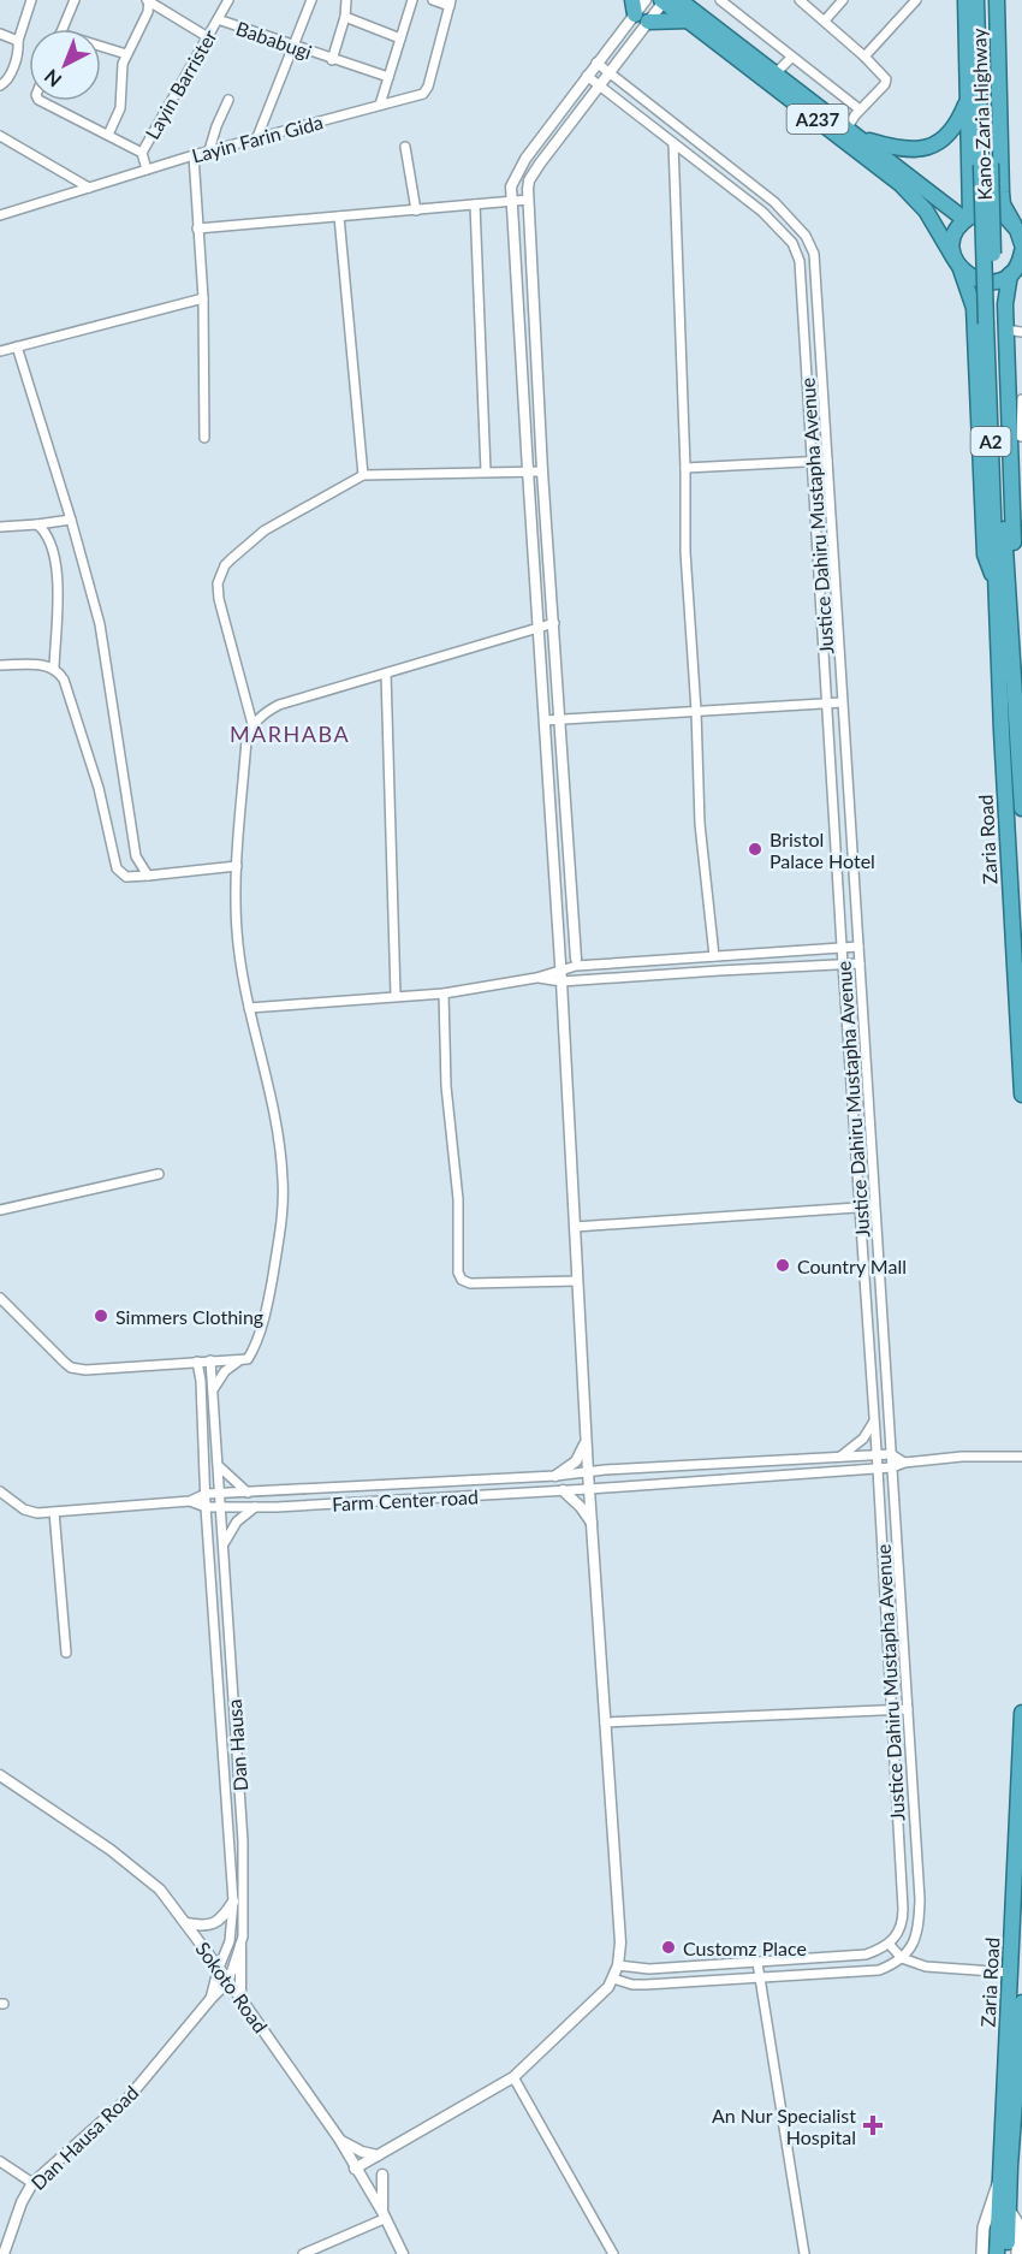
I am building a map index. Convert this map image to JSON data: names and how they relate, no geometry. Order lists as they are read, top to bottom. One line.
{"streets":{"highway":["Kano-Zaria Highway","A237","A2","Zaria Road"],"street":["Bababugi","Layin Barrister","Layin Farin Gida","Justice Dahiru Mustapha Avenue","Farm Center road","Dan Hausa","Sokoto Road","Dan Hausa Road"]},"crossings":[["Bababugi","Layin Barrister"],["Layin Barrister","Layin Farin Gida"],["Kano-Zaria Highway","A237"],["A237","Zaria Road"],["A2","Zaria Road"],["Justice Dahiru Mustapha Avenue","Farm Center road"],["Farm Center road","Dan Hausa"],["Dan Hausa","Sokoto Road"],["Dan Hausa","Dan Hausa Road"],["Sokoto Road","Dan Hausa Road"]],"districts":["MARHABA"],"places":{"other":["Bristol Palace Hotel","Country Mall","Simmers Clothing","Customz Place"],"health":["An Nur Specialist Hospital"]},"north":"bottom left"}
